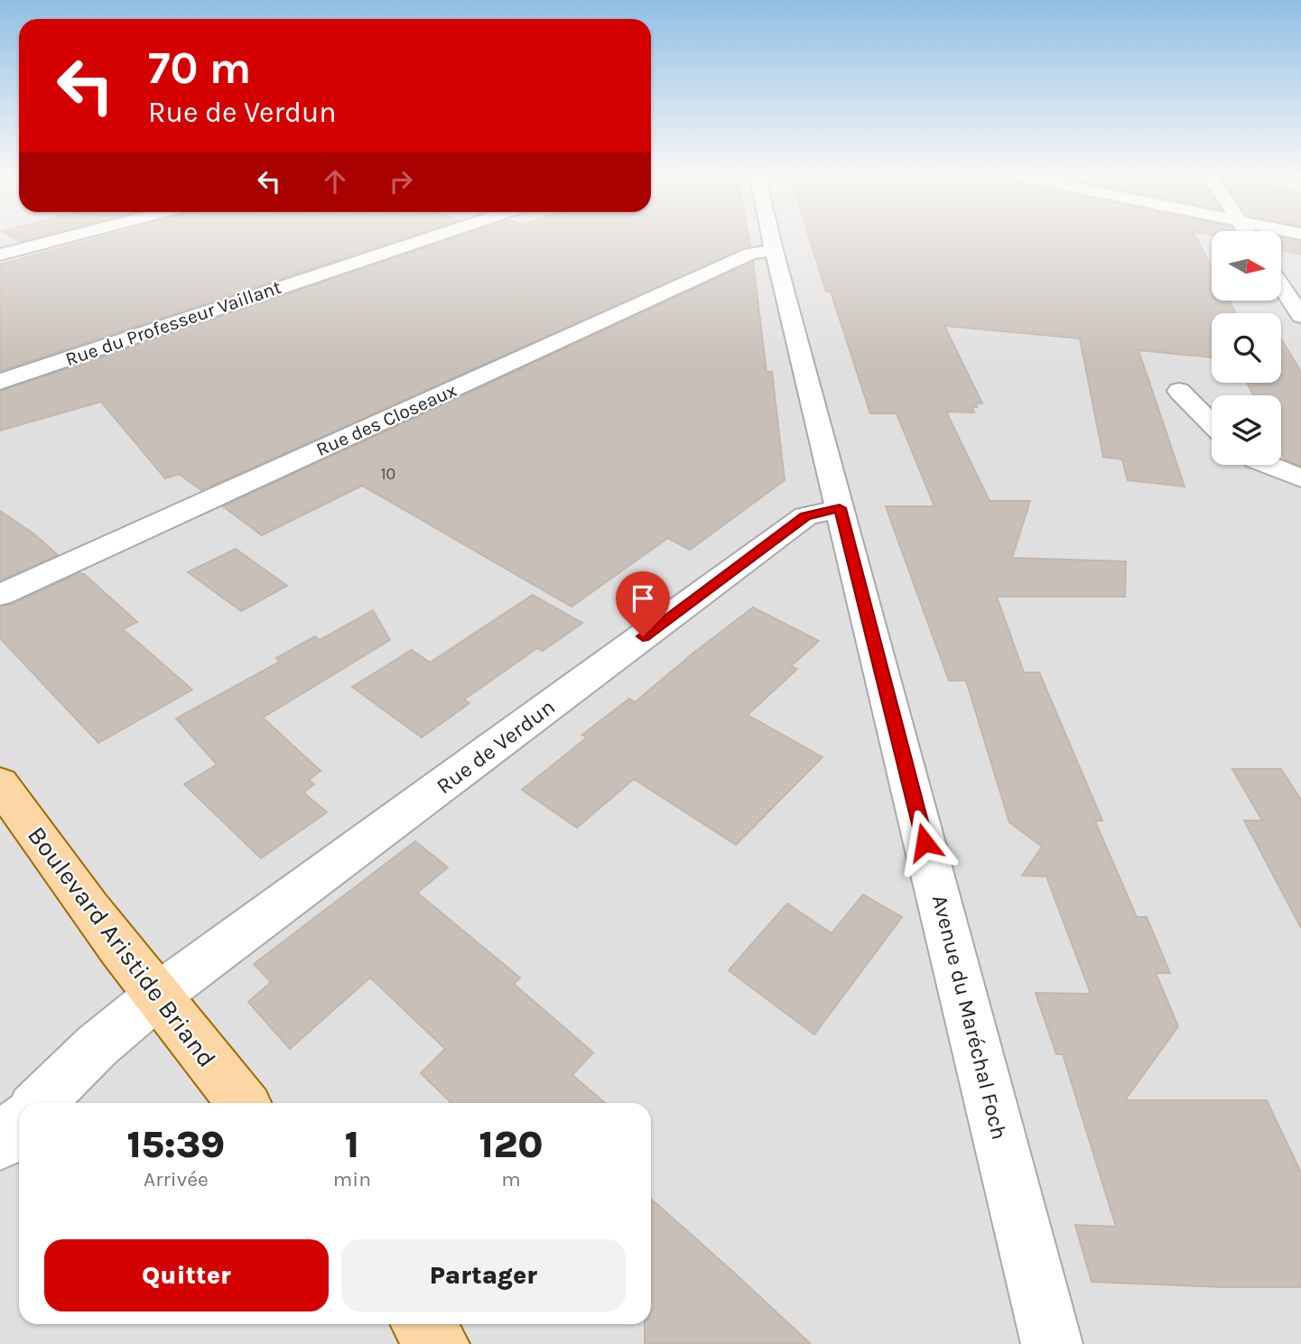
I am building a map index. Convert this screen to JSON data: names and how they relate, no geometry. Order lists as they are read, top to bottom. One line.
{"streets":{"main road":["Boulevard Aristide Briand"],"street":["Rue du Professeur Vaillant","Rue des Closeaux","Rue de Verdun","Avenue du Maréchal Foch"]},"crossings":[["Rue des Closeaux","Avenue du Maréchal Foch"],["Rue de Verdun","Boulevard Aristide Briand"],["Rue de Verdun","Avenue du Maréchal Foch"]],"house_numbers":["10"],"north":"right","page":{"turn":["70 m","Rue de Verdun"],"eta":["15:39","Arrivée","1","min","120","m"],"buttons":["Quitter","Partager"]}}
